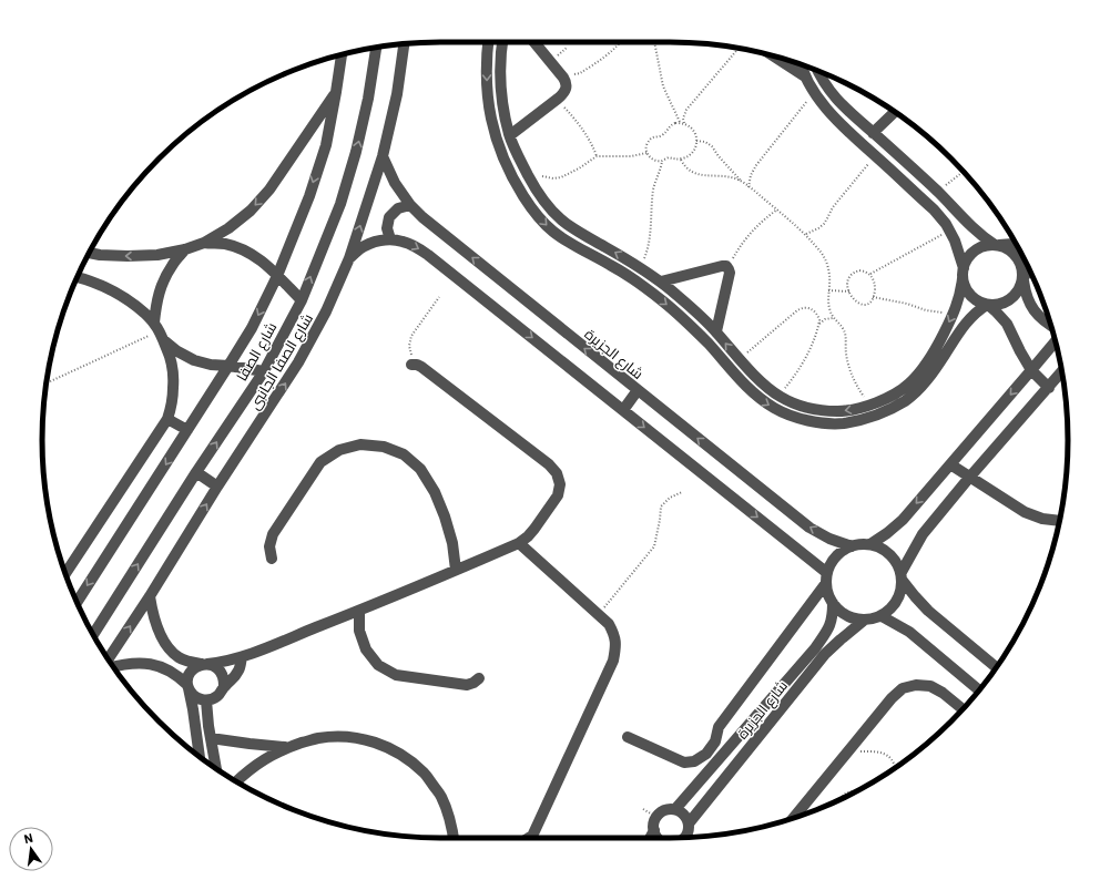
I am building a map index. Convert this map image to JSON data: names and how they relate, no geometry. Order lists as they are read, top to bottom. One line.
{"streets":{"street":["شارع الصفا","شارع الجزيرة","شارع الصفا الجانبى"]},"crossings":[["شارع الجزيرة","شارع الصفا الجانبى"]],"north":"top"}
